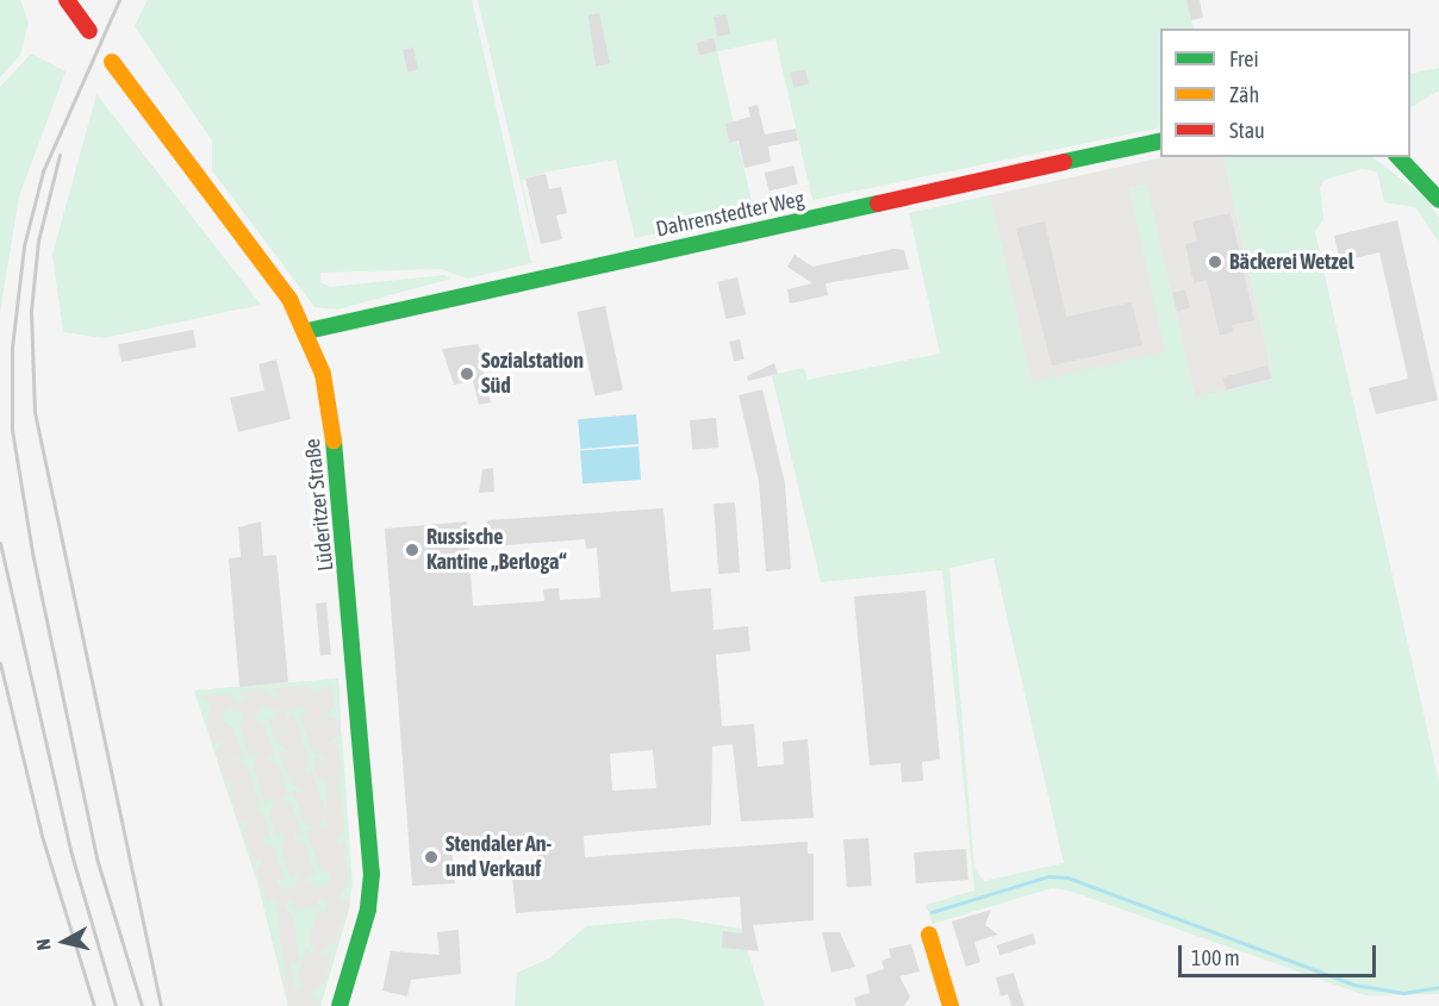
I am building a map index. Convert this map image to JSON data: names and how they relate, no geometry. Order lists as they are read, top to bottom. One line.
{"streets":{"main road":["Dahrenstedter Weg","Lüderitzer Straße"]},"crossings":[["Dahrenstedter Weg","Lüderitzer Straße"]],"places":["Bäckerei Wetzel","Sozialstation Süd","Russische Kantine „Berloga“","Stendaler An- und Verkauf"],"legend":["Frei","Zäh","Stau"],"scale_bar":"100 m","north":"left"}
